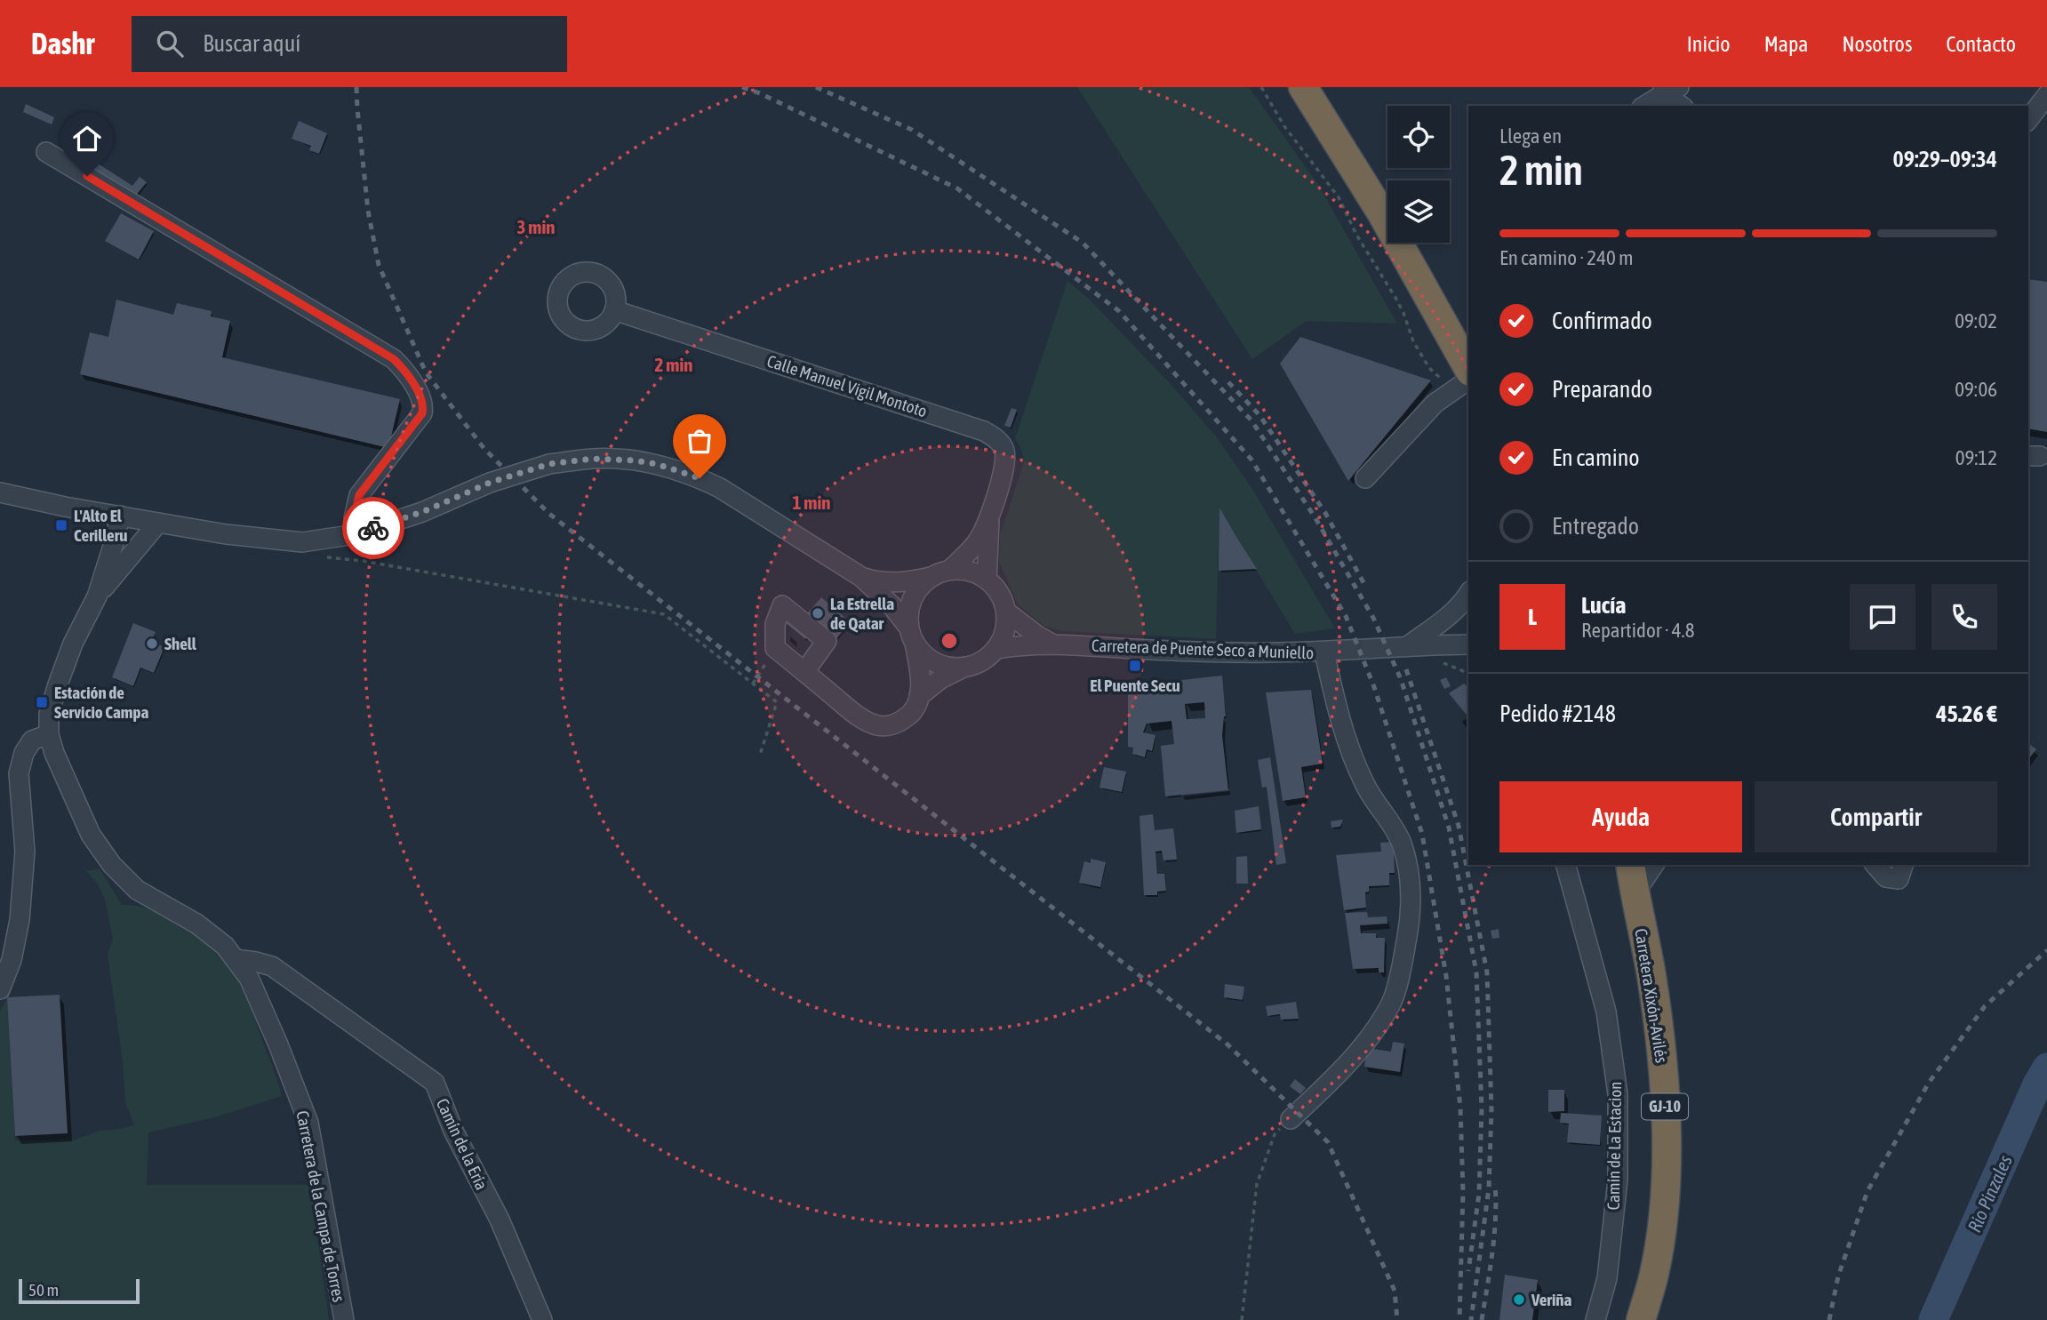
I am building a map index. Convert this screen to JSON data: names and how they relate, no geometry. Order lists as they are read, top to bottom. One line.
{"streets":{"highway":["Carretera Xixón-Avilés","GJ-10"],"street":["Calle Manuel Vigil Montoto","Carretera de Puente Seco a Muniello","Camín de la Ería","Camín de La Estacion","Carretera de la Campa de Torres"]},"crossings":[["Calle Manuel Vigil Montoto","Carretera de Puente Seco a Muniello"],["Camín de la Ería","Carretera de la Campa de Torres"]],"water":["Rio Pinzales"],"places":{"transit":["L'Alto El Cerilleru","El Puente Secu","Estación de Servicio Campa"],"other":["La Estrella de Qatar","Shell","Veriña"]},"scale_bar":"50 m","page":{"header":"Dashr","search":"Buscar aquí","nav":["Inicio","Mapa","Nosotros","Contacto"],"heading":["2 min","Llega en","09:29–09:34"],"panel":["Lucía","Repartidor · 4.8","Pedido #2148","45.26 €"],"bar":"En camino · 240 m","list":[["Confirmado","09:02"],["Preparando","09:06"],["En camino","09:12"],"Entregado"],"round":"L","buttons":["Ayuda","Compartir"],"scale":"50 m"},"rings":["3 min","2 min","1 min"]}
